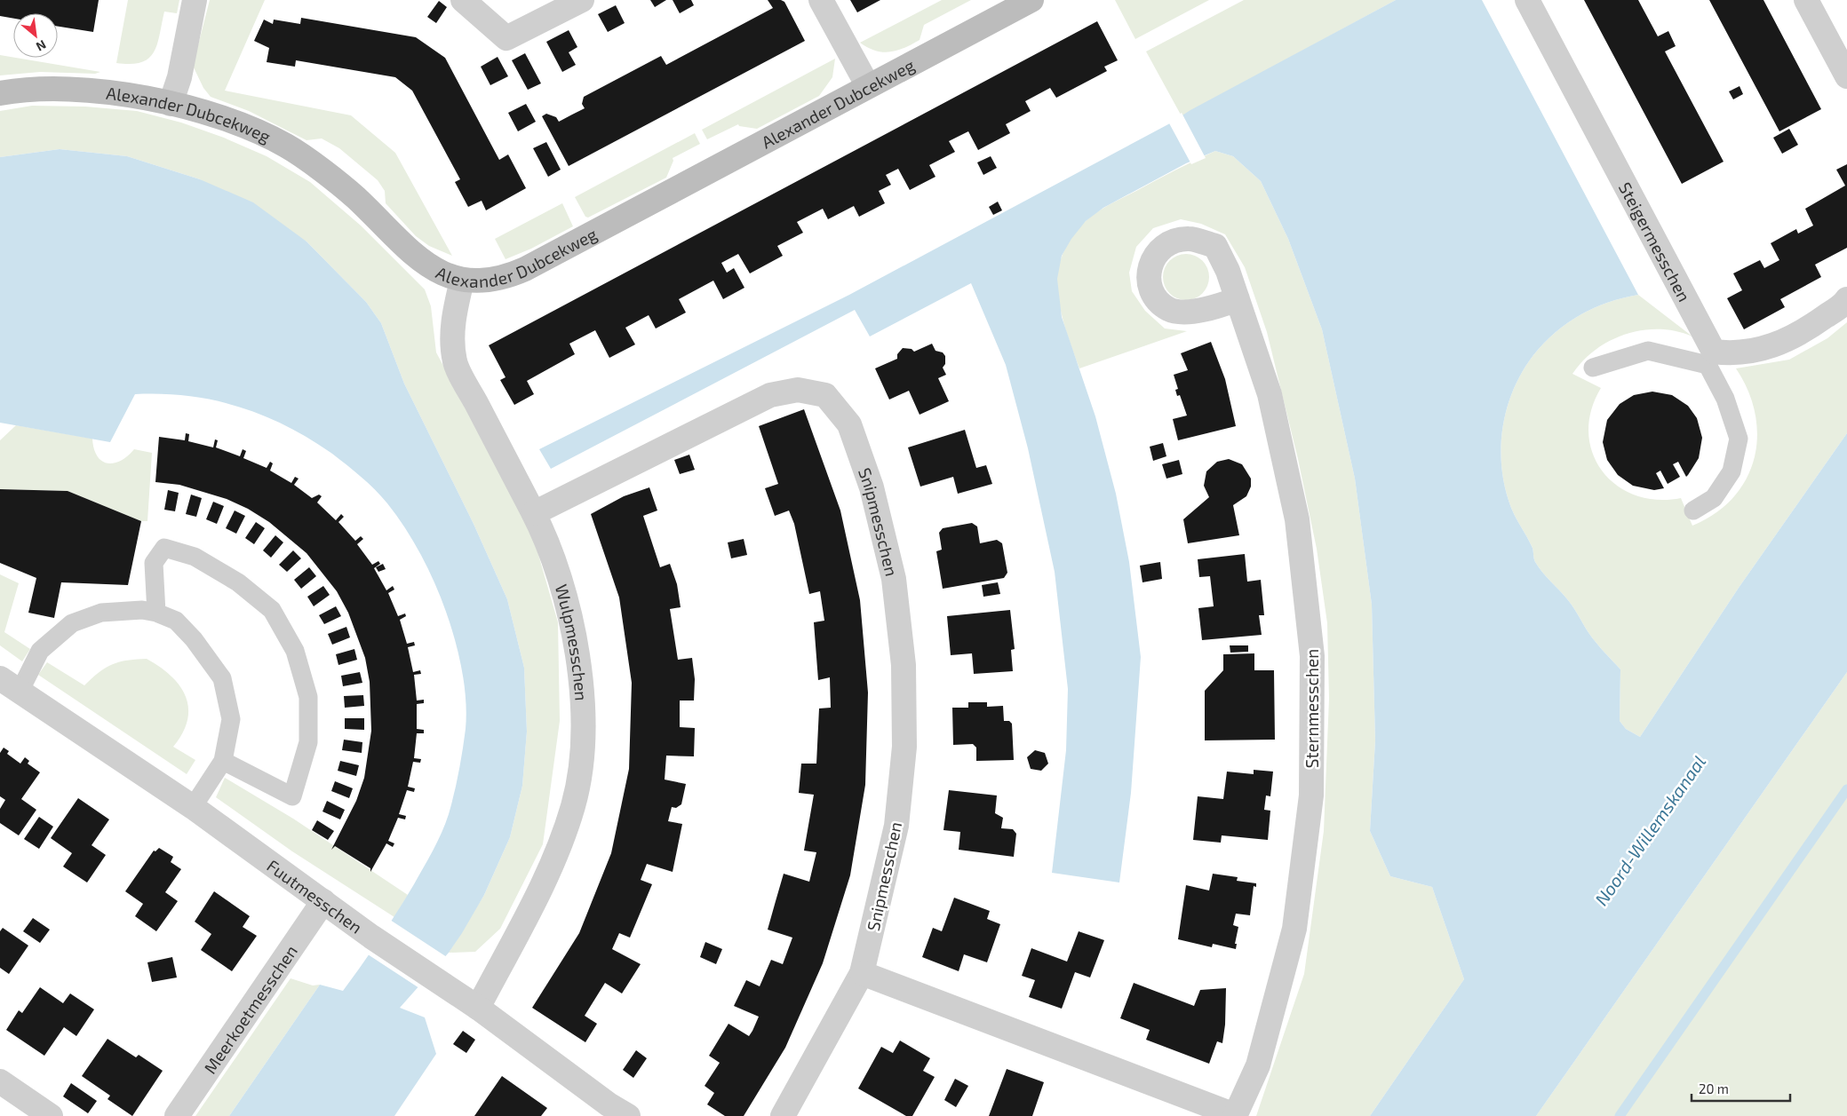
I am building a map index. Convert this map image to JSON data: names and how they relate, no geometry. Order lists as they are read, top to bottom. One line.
{"streets":{"street":["Alexander Dubcekweg","Steigermesschen","Snipmesschen","Wulpmesschen","Sternmesschen","Fuutmesschen","Meerkoetmesschen"]},"crossings":[["Alexander Dubcekweg","Wulpmesschen"],["Snipmesschen","Wulpmesschen"],["Wulpmesschen","Fuutmesschen"],["Fuutmesschen","Meerkoetmesschen"]],"water":["Noord-Willemskanaal"],"scale_bar":"20 m","north":"bottom right"}
